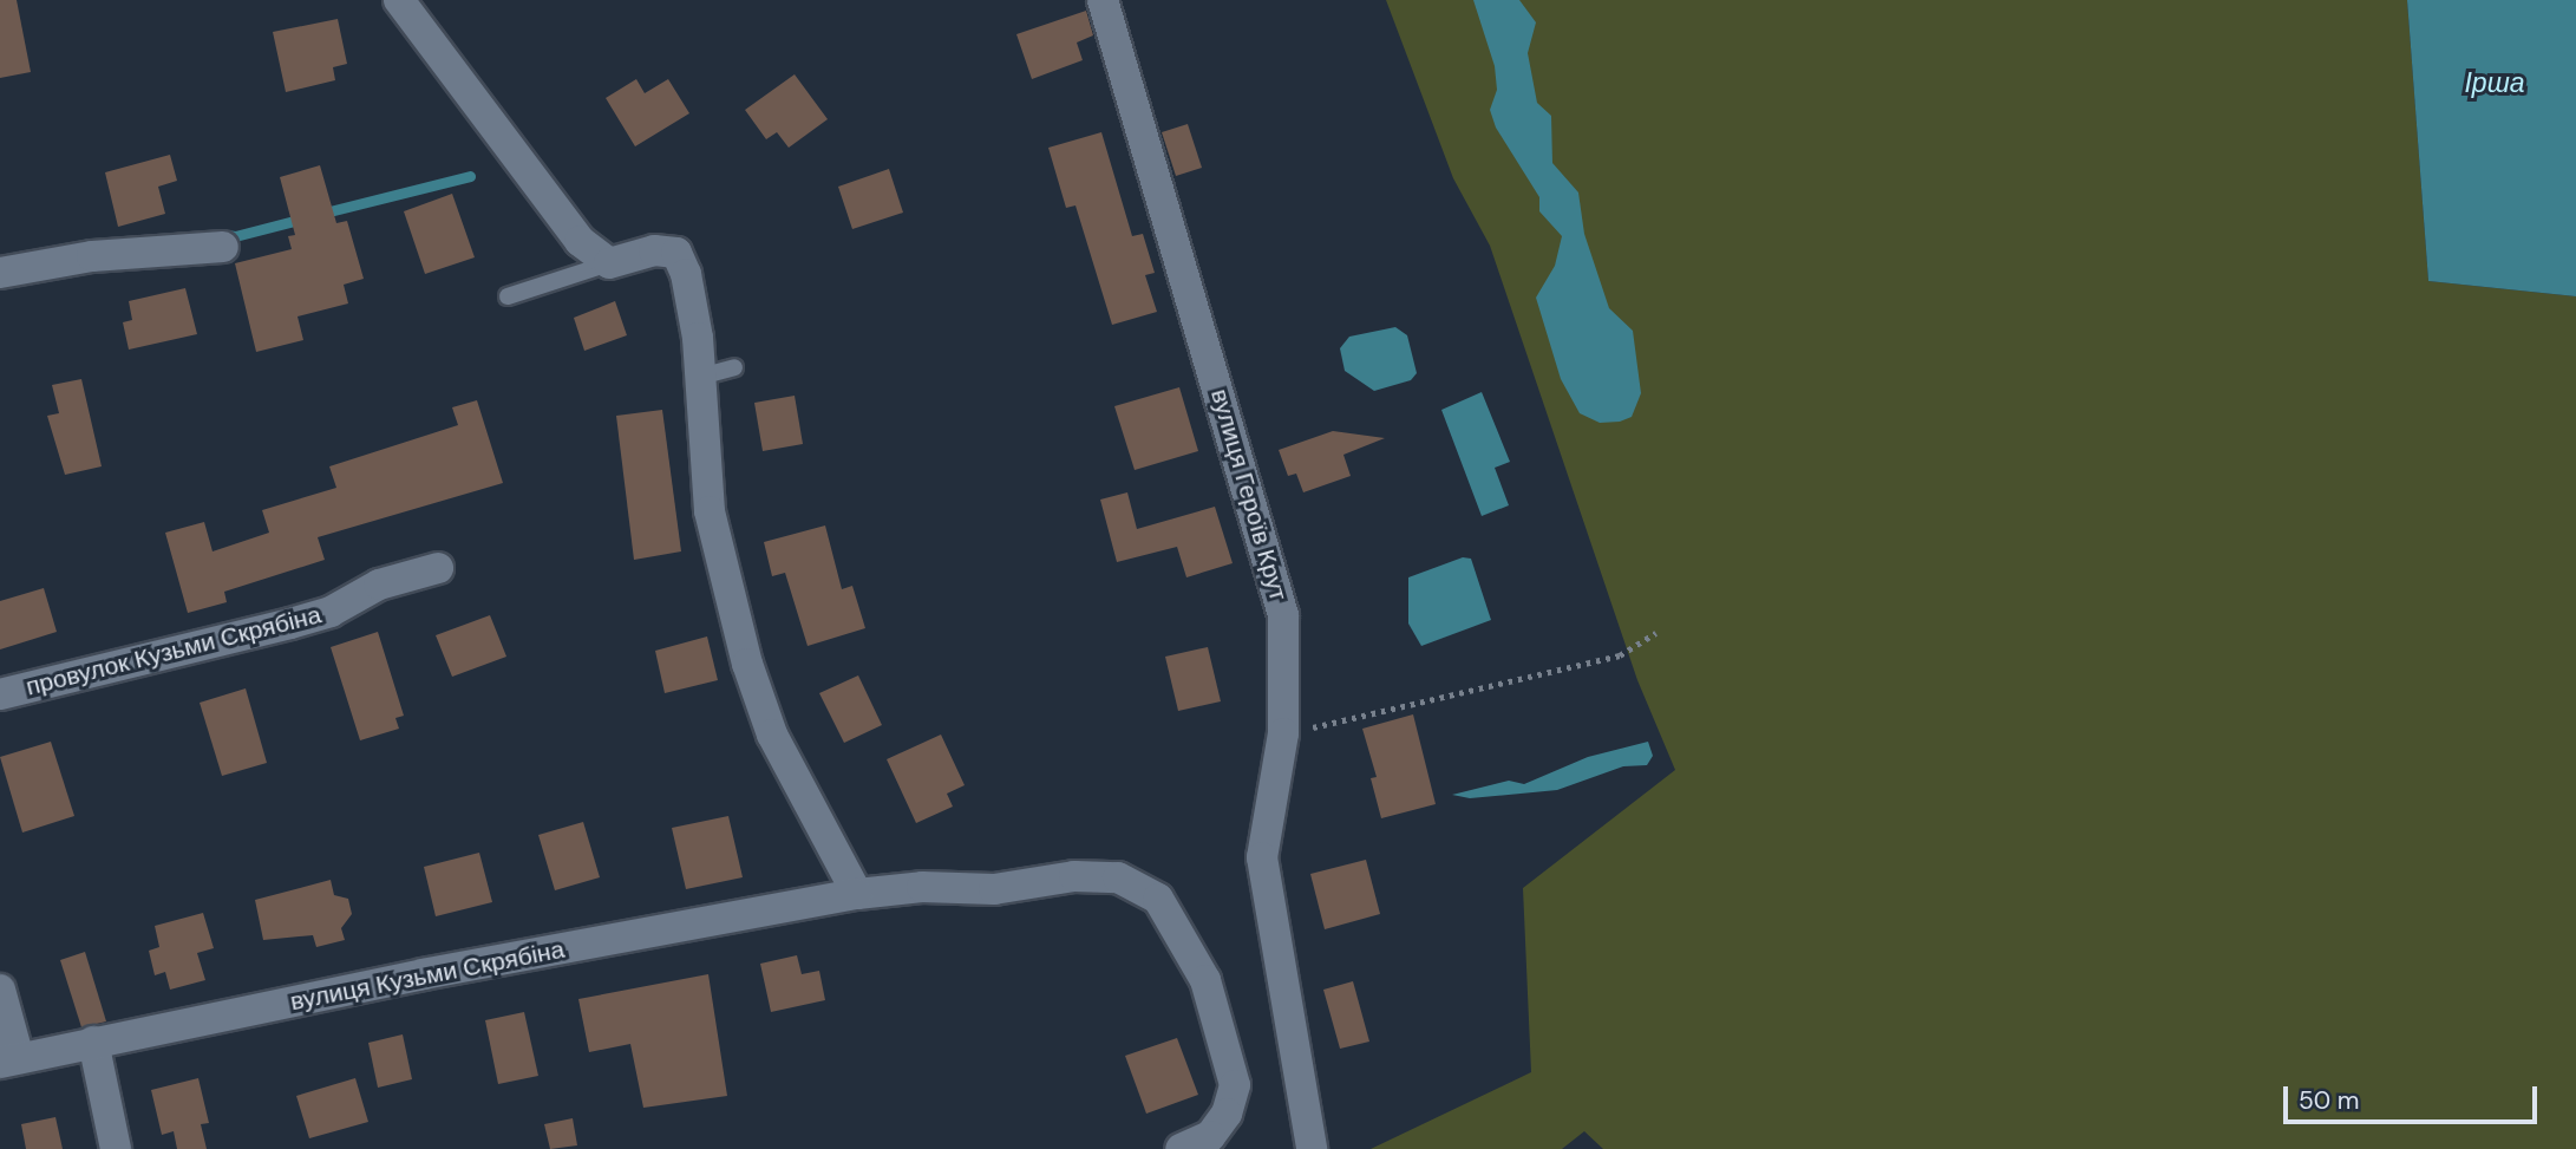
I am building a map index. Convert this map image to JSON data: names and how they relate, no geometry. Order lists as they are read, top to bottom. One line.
{"streets":{"street":["вулиця Героїв Крут","провулок Кузьми Скрябіна","вулиця Кузьми Скрябіна"]},"water":["Ірша"],"scale_bar":"50 m"}
